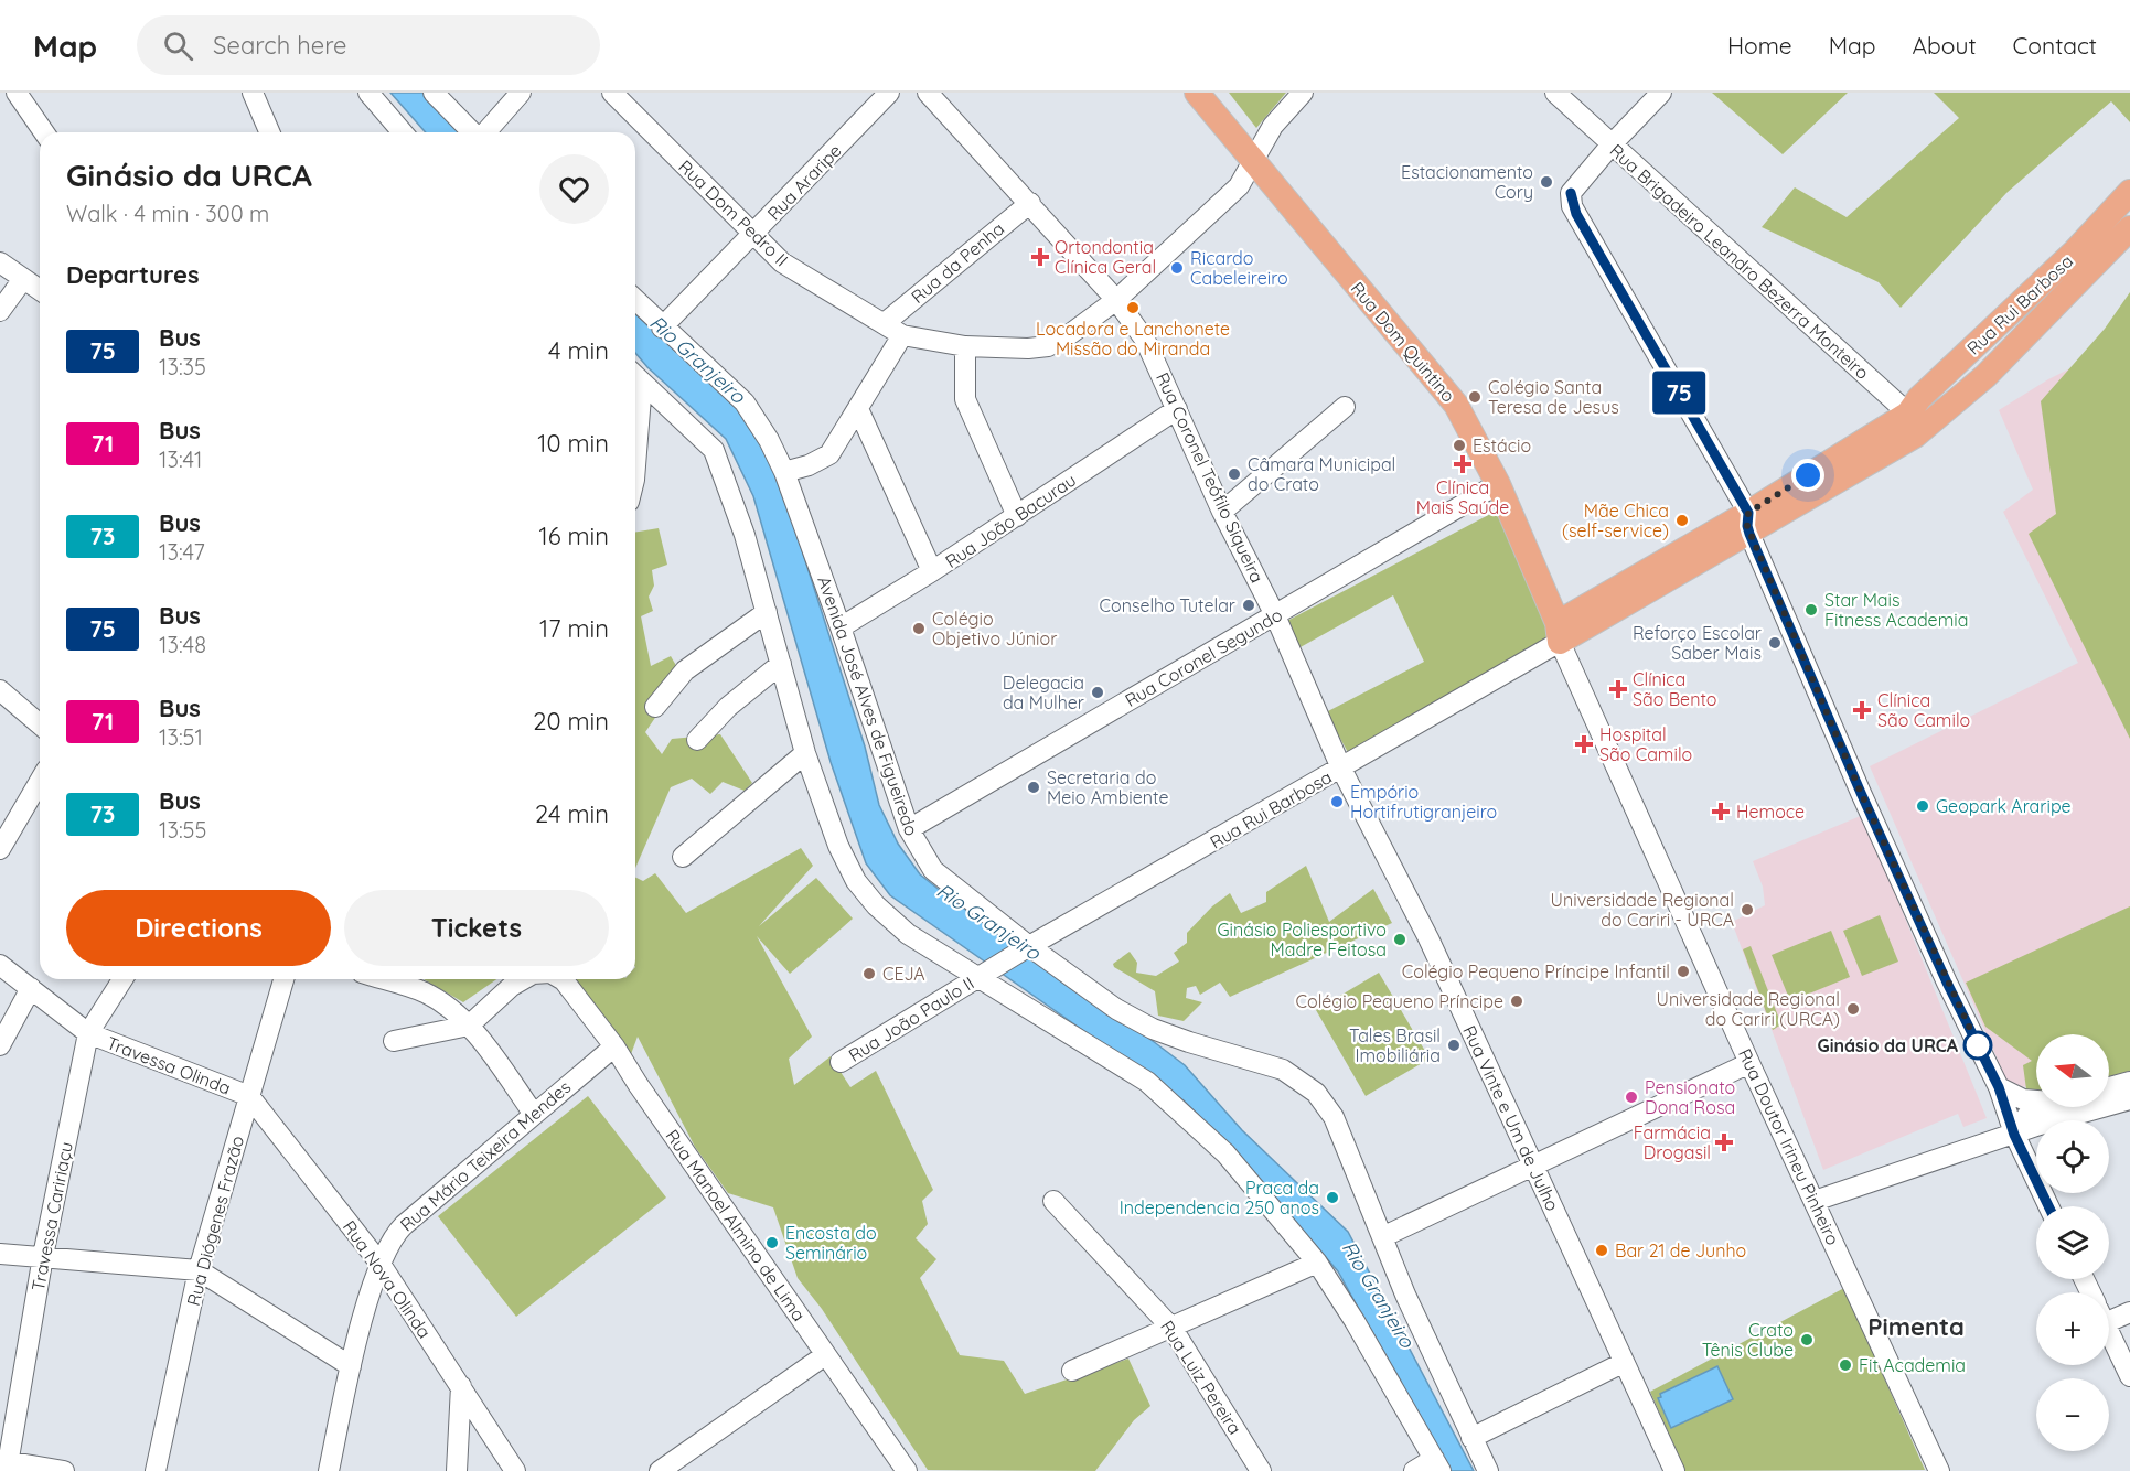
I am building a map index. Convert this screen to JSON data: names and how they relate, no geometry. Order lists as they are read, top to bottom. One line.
{"streets":{"main road":["Rua Rui Barbosa","Rua Dom Quintino"],"street":["Rua Araripe","Rua Dom Pedro II","Rua Brigadeiro Leandro Bezerra Monteiro","Rua da Penha","Rua Coronel Teófilo Siqueira","Rua João Bacurau","Rua Coronel Segundo","Avenida José Alves de Figueiredo","Rua João Paulo II","Travessa Olinda","Rua Vinte e Um de Julho","Rua Doutor Irineu Pinheiro","Rua Mário Teixeira Mendes","Travessa Caririaçu","Rua Diógenes Frazão","Rua Manoel Almino de Lima","Rua Nova Olinda","Rua Luiz Pereira"]},"crossings":[["Rua Araripe","Rua Dom Pedro II"],["Rua Araripe","Avenida José Alves de Figueiredo"],["Rua Dom Pedro II","Rua da Penha"],["Rua Brigadeiro Leandro Bezerra Monteiro","Rua Rui Barbosa"],["Rua da Penha","Rua Coronel Teófilo Siqueira"],["Rua Rui Barbosa","Rua Dom Quintino"],["Rua Rui Barbosa","Rua Coronel Teófilo Siqueira"],["Rua Rui Barbosa","Avenida José Alves de Figueiredo"],["Rua Rui Barbosa","Rua João Paulo II"],["Rua Rui Barbosa","Rua Vinte e Um de Julho"],["Rua Rui Barbosa","Rua Doutor Irineu Pinheiro"],["Rua Dom Quintino","Rua Coronel Segundo"],["Rua Dom Quintino","Rua Doutor Irineu Pinheiro"],["Rua Coronel Teófilo Siqueira","Rua João Bacurau"],["Rua Coronel Teófilo Siqueira","Rua Coronel Segundo"],["Rua Coronel Teófilo Siqueira","Rua Vinte e Um de Julho"],["Rua João Bacurau","Avenida José Alves de Figueiredo"],["Rua Coronel Segundo","Avenida José Alves de Figueiredo"],["Travessa Olinda","Travessa Caririaçu"],["Travessa Olinda","Rua Diógenes Frazão"],["Travessa Olinda","Rua Nova Olinda"],["Rua Mário Teixeira Mendes","Rua Manoel Almino de Lima"],["Rua Mário Teixeira Mendes","Rua Nova Olinda"],["Rua Diógenes Frazão","Rua Nova Olinda"]],"districts":["Pimenta"],"water":["Rio Granjeiro"],"places":{"other":["Estacionamento Cory","Ricardo Cabeleireiro","Locadora e Lanchonete Missão do Miranda","Colégio Santa Teresa de Jesus","Estácio","Câmara Municipal do Crato","Mãe Chica (self-service)","Conselho Tutelar","Star Mais Fitness Academia","Colégio Objetivo Júnior","Reforço Escolar Saber Mais","Delegacia da Mulher","Secretaria do Meio Ambiente","Empório Hortifrutigranjeiro","Geopark Araripe","Universidade Regional do Cariri - URCA","Ginásio Poliesportivo Madre Feitosa","Colégio Pequeno Príncipe Infantil","CEJA","Colégio Pequeno Príncipe","Universidade Regional do Cariri (URCA)","Tales Brasil Imobiliária","Ginásio da URCA","Pensionato Dona Rosa","Praca da Independencia 250 anos","Encosta do Seminário","Bar 21 de Junho","Crato Tênis Clube","Fit Academia"],"health":["Ortondontia Clínica Geral","Clínica Mais Saúde","Clínica São Bento","Clínica São Camilo","Hospital São Camilo","Hemoce","Farmácia Drogasil"]},"lines":["bus line 75"],"north":"left","page":{"header":"Map","search":"Search here","nav":["Home","Map","About","Contact"],"on_map":"75","heading":[["Ginásio da URCA","Walk · 4 min · 300 m"],"Departures"],"list":[{"mark":"75","name":"Bus","note":"13:35","value":"4 min"},{"mark":"71","name":"Bus","note":"13:41","value":"10 min"},{"mark":"73","name":"Bus","note":"13:47","value":"16 min"},{"mark":"75","name":"Bus","note":"13:48","value":"17 min"},{"mark":"71","name":"Bus","note":"13:51","value":"20 min"},{"mark":"73","name":"Bus","note":"13:55","value":"24 min"}],"buttons":["Directions","Tickets"],"map_buttons":["+","−"]}}
